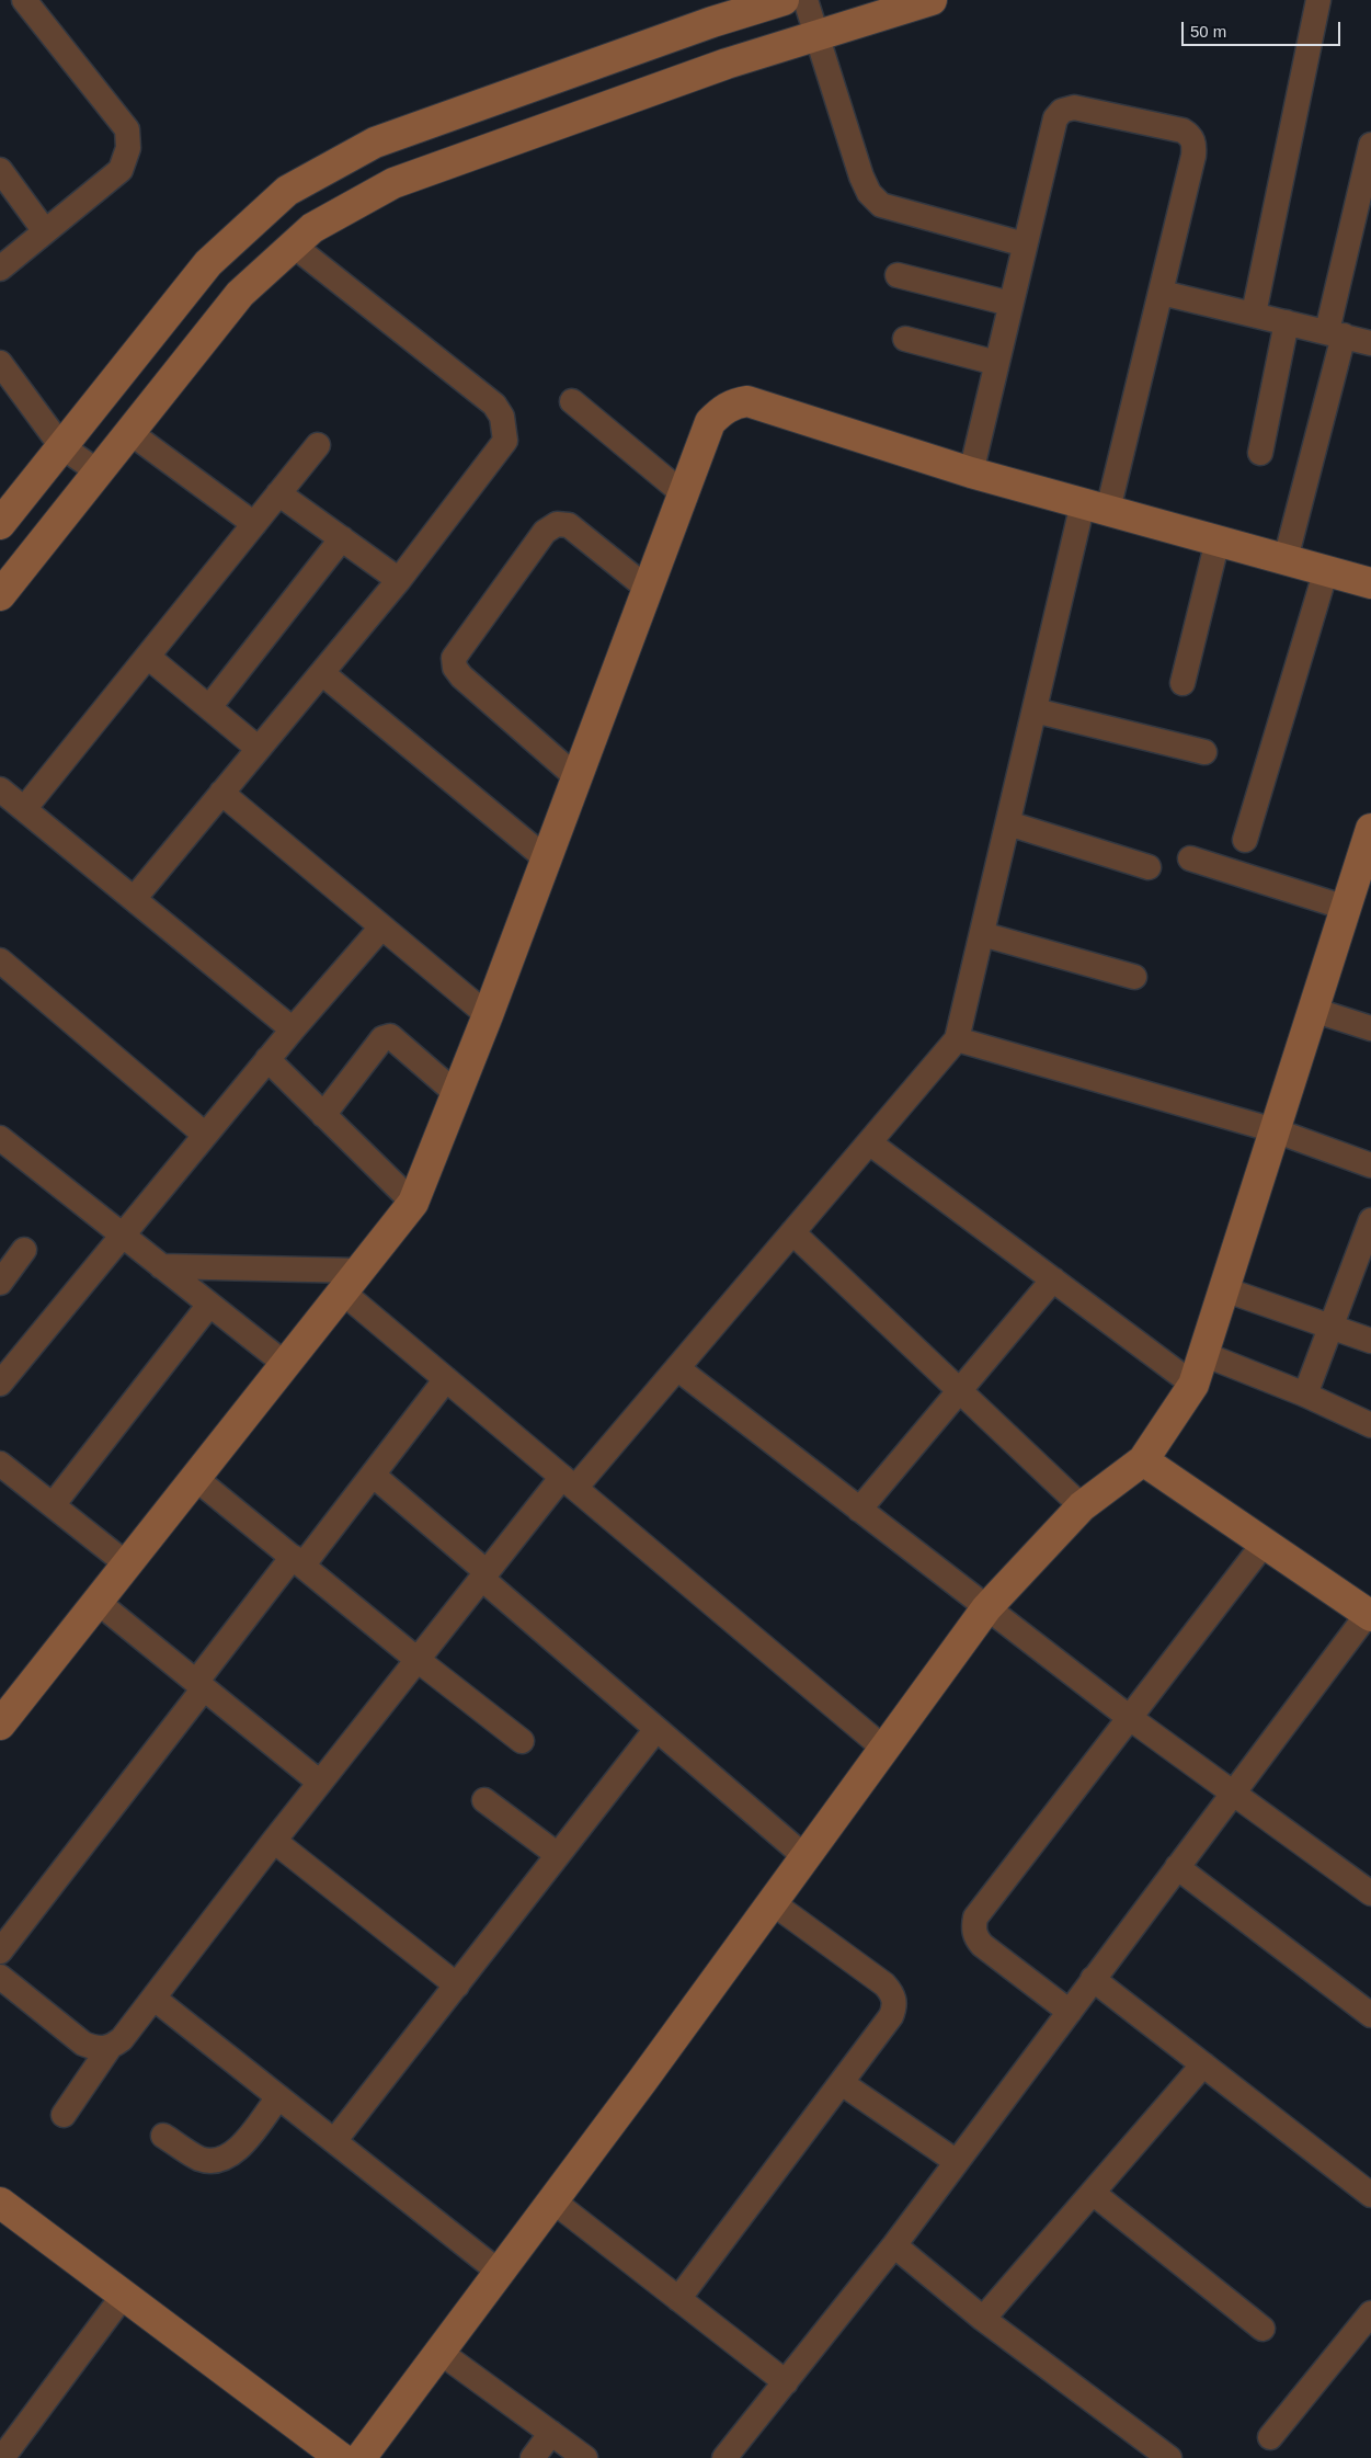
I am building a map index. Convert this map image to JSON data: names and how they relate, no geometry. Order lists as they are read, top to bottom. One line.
{"scale_bar":"50 m"}
